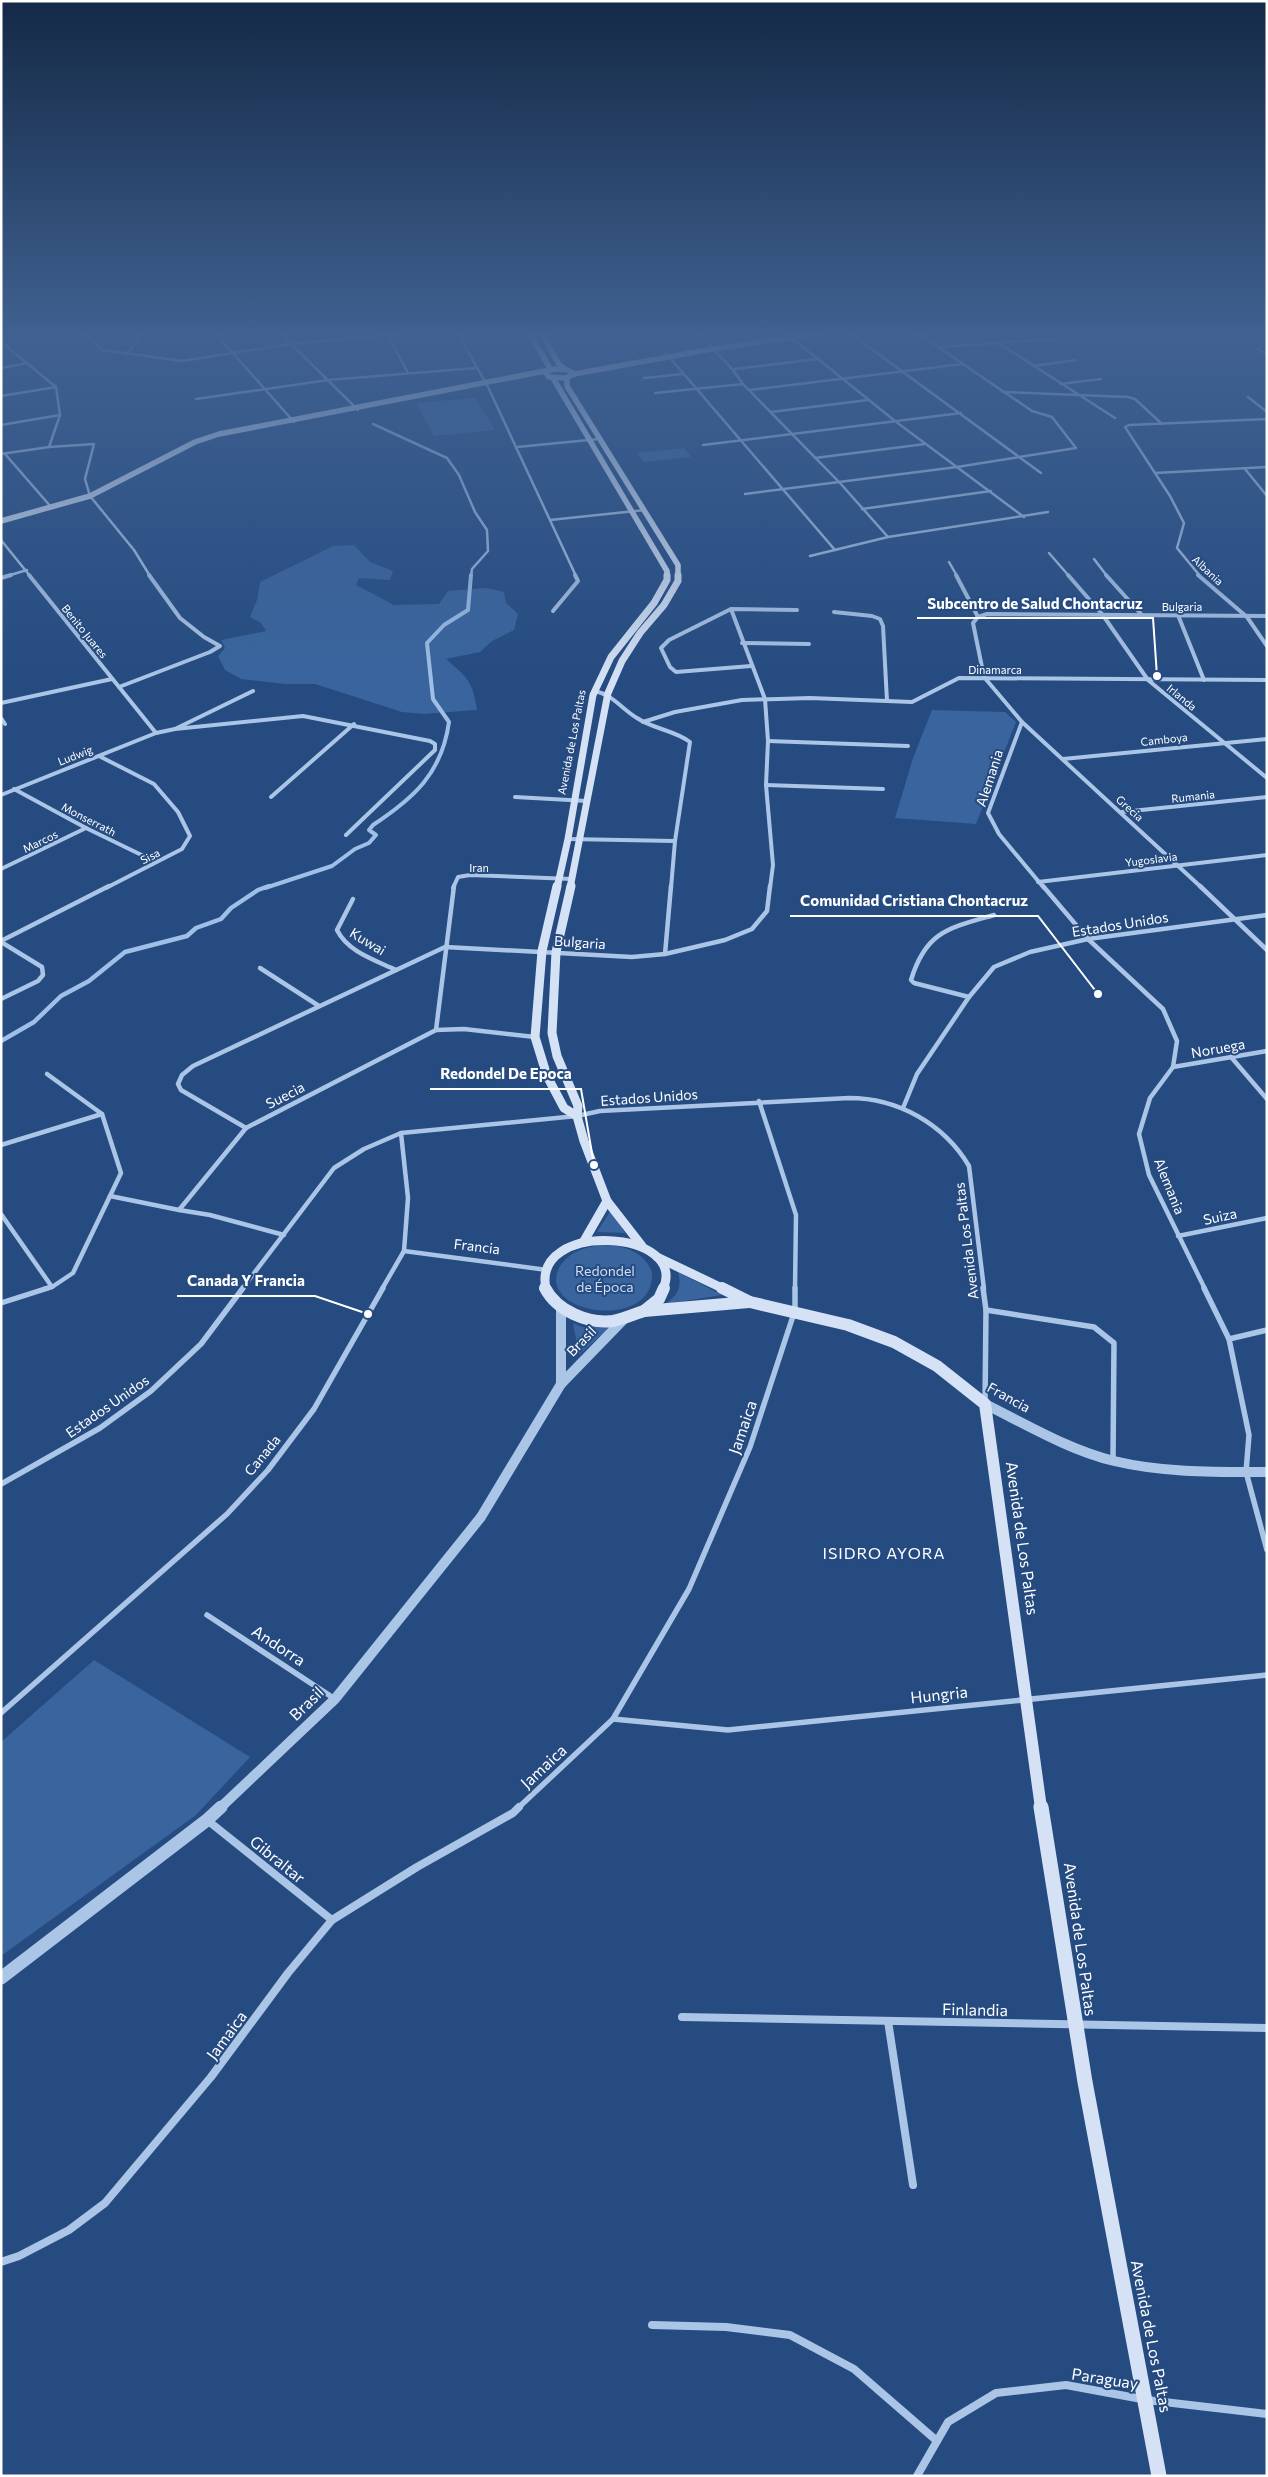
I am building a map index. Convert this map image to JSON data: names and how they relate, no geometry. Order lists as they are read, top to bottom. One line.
{"streets":{"main road":["Avenida de Los Paltas","Francia"],"street":["Albania","Bulgaria","Benito Juares","Dinamarca","Irlanda","Camboya","Ludwig","Alemania","Rumania","Grecia","Monserrath","Marcos","Sisa","Yugoslavia","Iran","Estados Unidos","Kuwai","Noruega","Suecia","Suiza","Avenida Los Paltas","Brasil","Jamaica","Canada","Andorra","Hungria","Gibraltar","Finlandia","Paraguay"]},"crossings":[["Albania","Bulgaria"],["Bulgaria","Dinamarca"],["Bulgaria","Irlanda"],["Bulgaria","Avenida de Los Paltas"],["Bulgaria","Iran"],["Bulgaria","Kuwai"],["Bulgaria","Suecia"],["Benito Juares","Ludwig"],["Dinamarca","Irlanda"],["Dinamarca","Grecia"],["Irlanda","Camboya"],["Camboya","Grecia"],["Avenida de Los Paltas","Iran"],["Avenida de Los Paltas","Estados Unidos"],["Avenida de Los Paltas","Suecia"],["Avenida de Los Paltas","Avenida Los Paltas"],["Avenida de Los Paltas","Francia"],["Avenida de Los Paltas","Brasil"],["Avenida de Los Paltas","Hungria"],["Avenida de Los Paltas","Finlandia"],["Avenida de Los Paltas","Paraguay"],["Ludwig","Monserrath"],["Ludwig","Sisa"],["Alemania","Grecia"],["Alemania","Yugoslavia"],["Alemania","Estados Unidos"],["Alemania","Noruega"],["Alemania","Suiza"],["Alemania","Francia"],["Rumania","Grecia"],["Grecia","Yugoslavia"],["Grecia","Estados Unidos"],["Monserrath","Marcos"],["Monserrath","Sisa"],["Estados Unidos","Avenida Los Paltas"],["Estados Unidos","Jamaica"],["Estados Unidos","Canada"],["Avenida Los Paltas","Francia"],["Francia","Brasil"],["Francia","Jamaica"],["Francia","Canada"],["Brasil","Andorra"],["Brasil","Gibraltar"],["Jamaica","Hungria"],["Jamaica","Gibraltar"]],"districts":["ISIDRO AYORA"],"parks":["Redondel de Época"],"places":["Subcentro de Salud Chontacruz","Comunidad Cristiana Chontacruz","Redondel De Epoca","Canada Y Francia"]}
